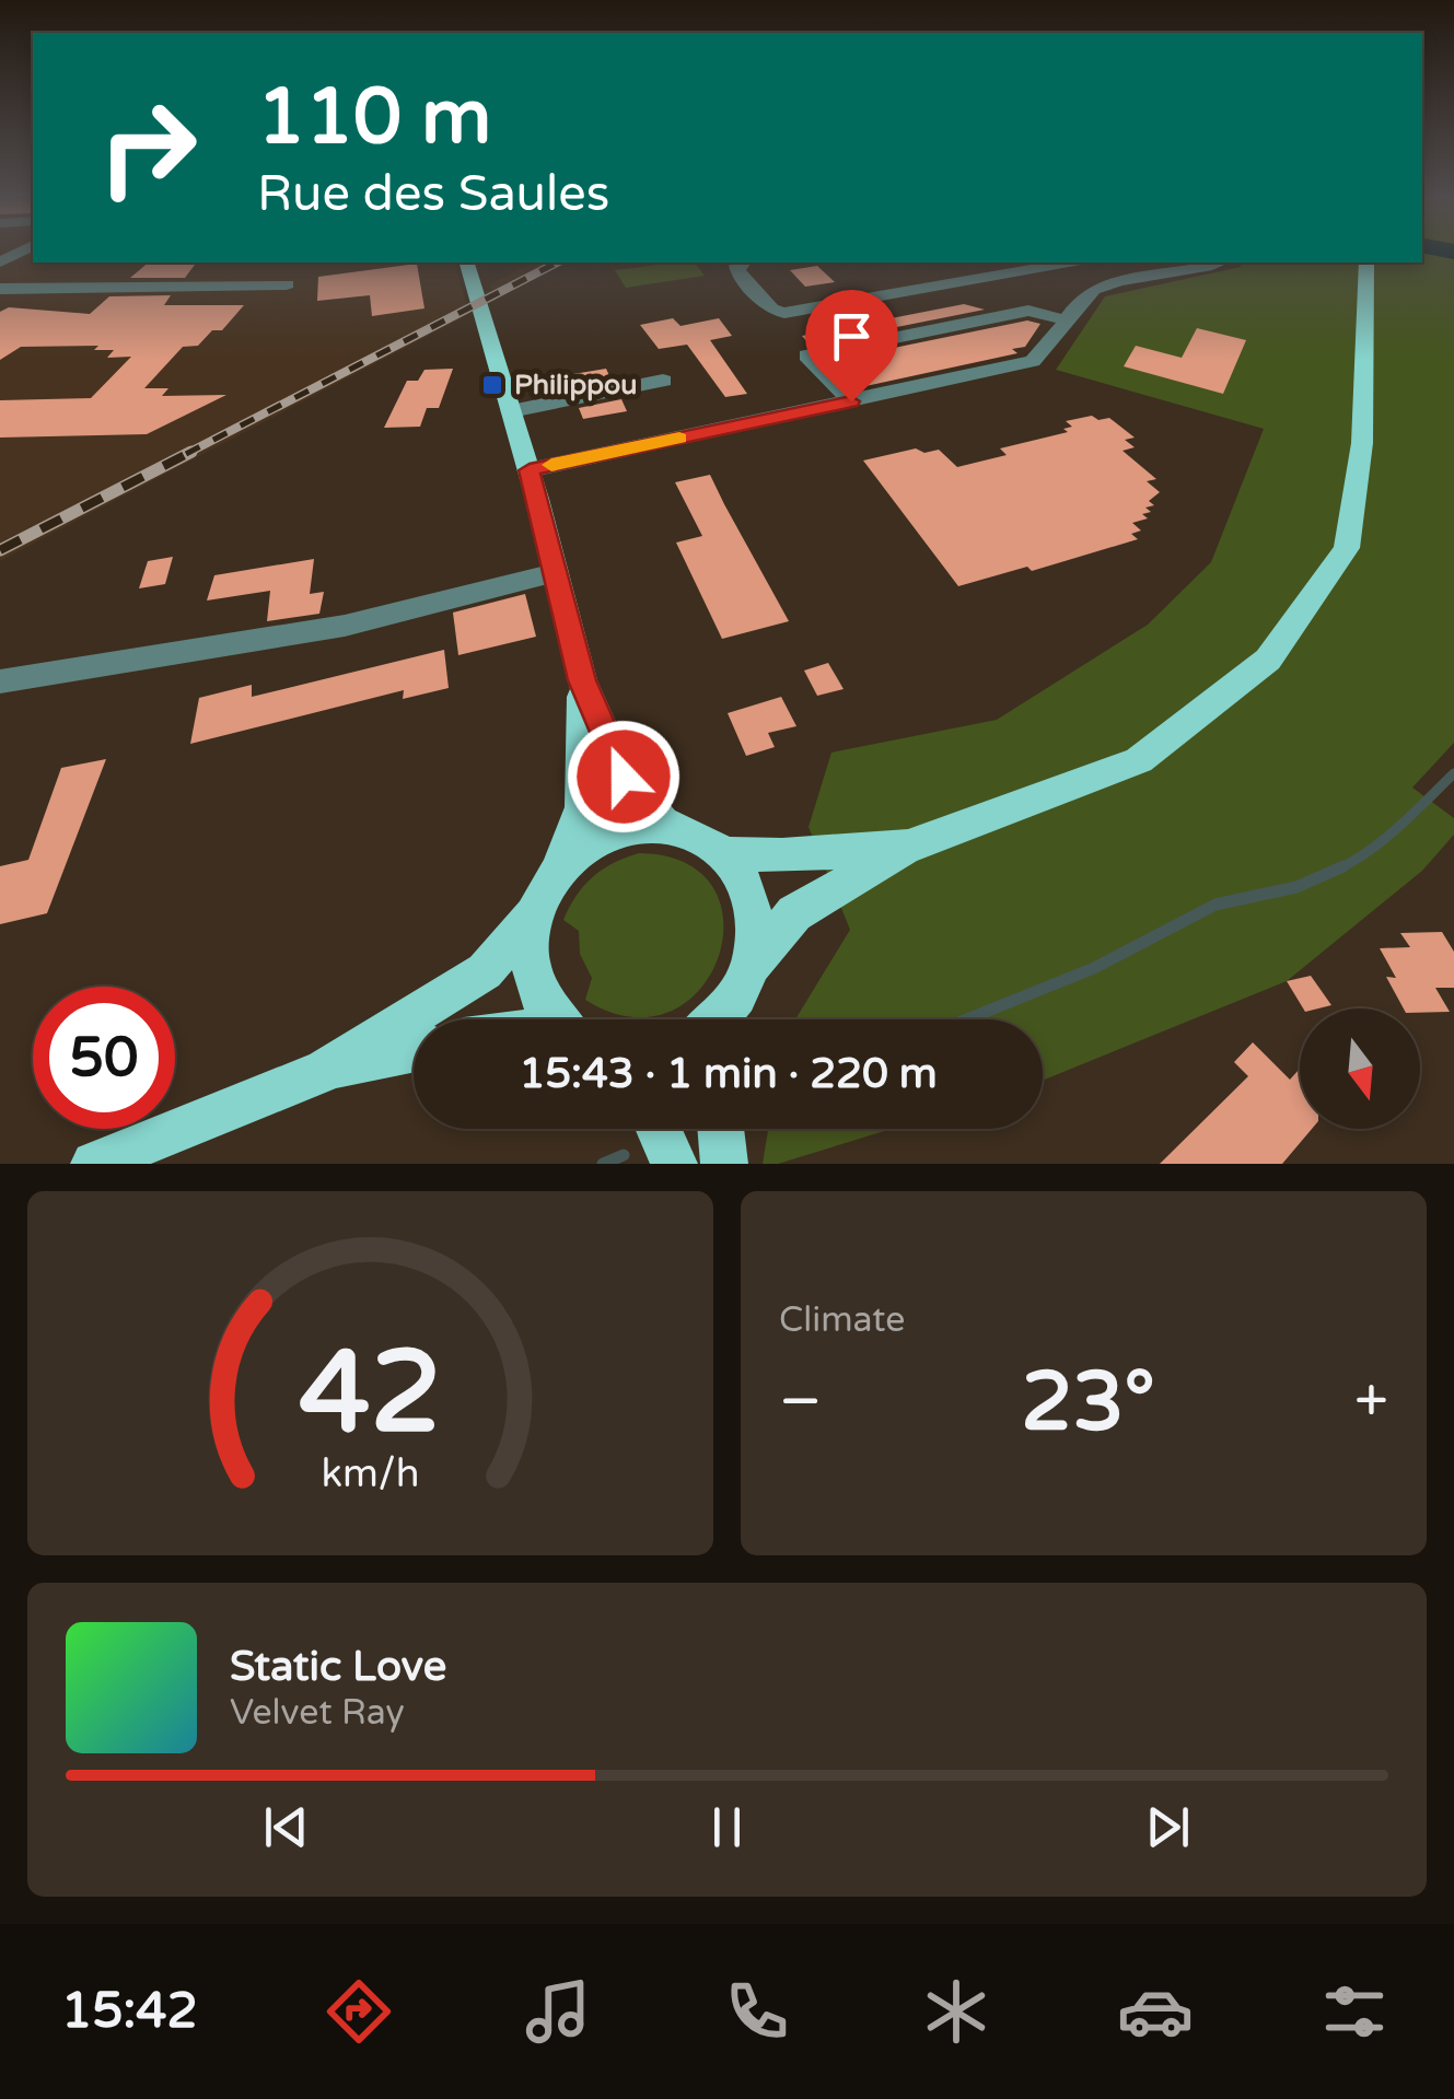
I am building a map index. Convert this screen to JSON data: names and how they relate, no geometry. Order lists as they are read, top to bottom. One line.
{"places":{"transit":["Philippou"]},"north":"bottom","page":{"turn":["110 m","Rue des Saules"],"limit":"50","trip":"15:43 · 1 min · 220 m","tile":"Climate","heat":["−","23°","+"],"song":["Static Love","Velvet Ray"],"tabs":"15:42","gauge":["42","km/h"]}}
